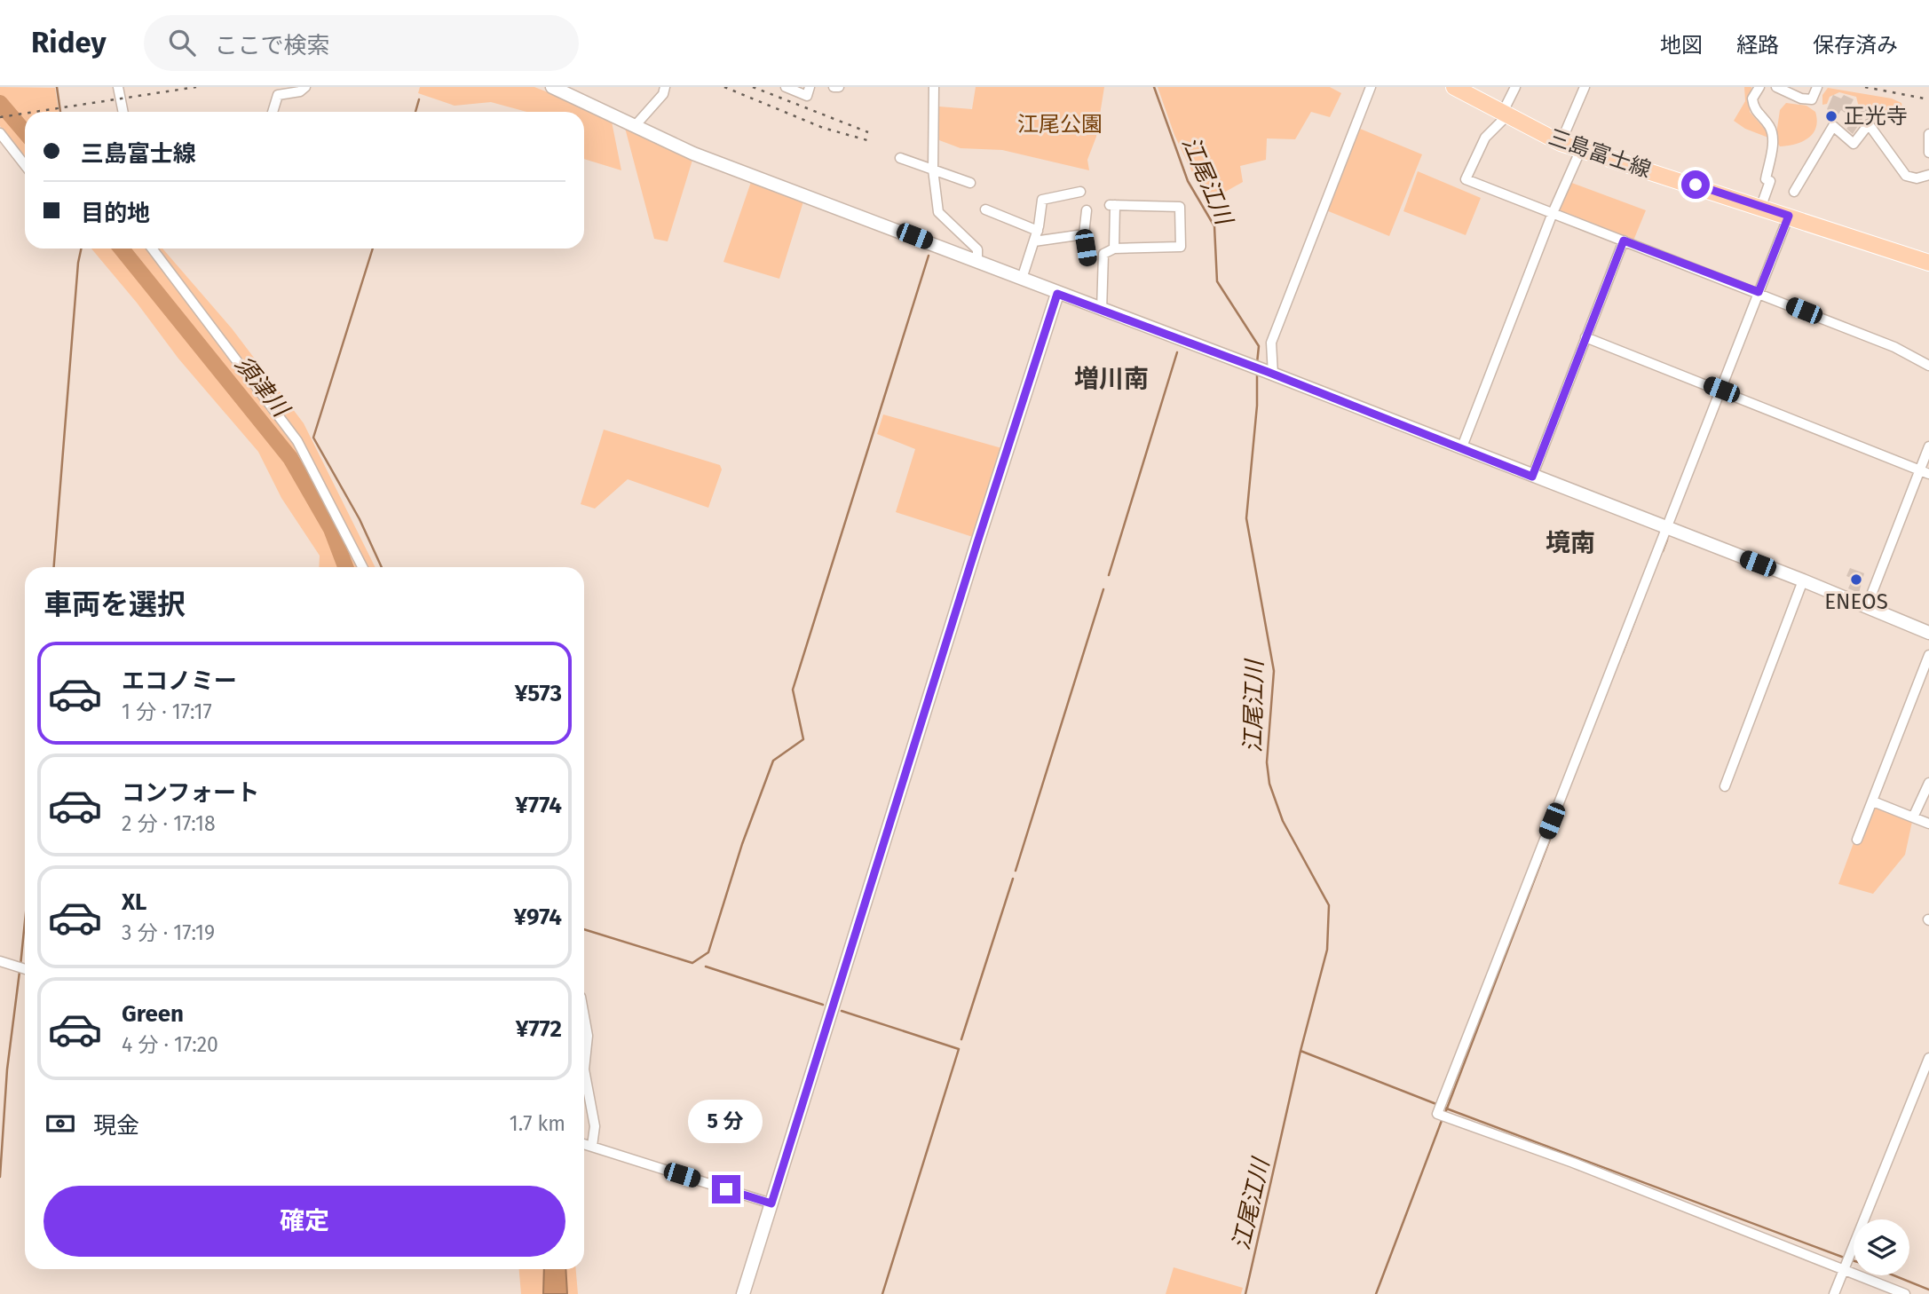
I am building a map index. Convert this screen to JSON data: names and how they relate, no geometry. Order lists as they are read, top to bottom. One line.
{"streets":{"main road":["三島富士線"]},"districts":["増川南","境南"],"water":["江尾江川","須津川"],"parks":["江尾公園"],"places":["正光寺","ENEOS"],"page":{"header":"Ridey","search":"ここで検索","nav":["地図","経路","保存済み"],"banner":["三島富士線","目的地"],"heading":"車両を選択","list":[{"name":"エコノミー","note":"1 分 · 17:17","value":"¥573"},{"name":"コンフォート","note":"2 分 · 17:18","value":"¥774"},{"name":"XL","note":"3 分 · 17:19","value":"¥974"},{"name":"Green","note":"4 分 · 17:20","value":"¥772"}],"pay":["現金","1.7 km"],"bubble":"5 分","buttons":"確定"}}
